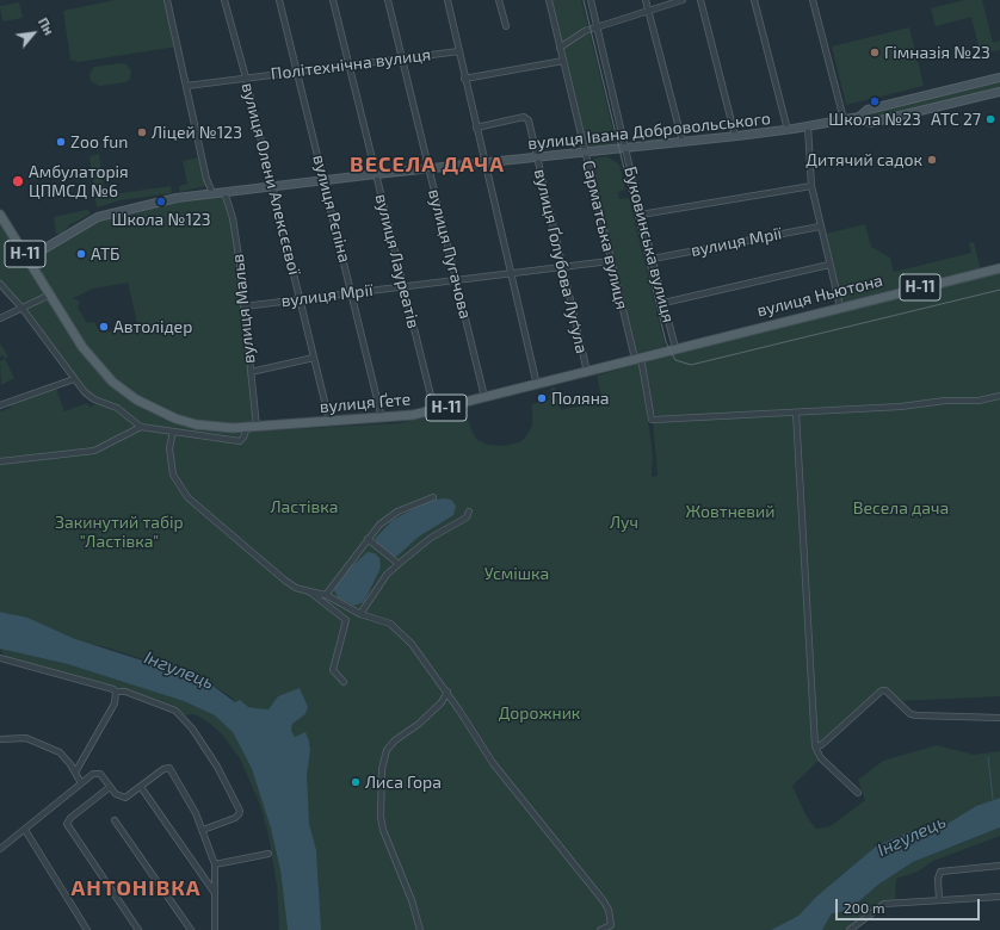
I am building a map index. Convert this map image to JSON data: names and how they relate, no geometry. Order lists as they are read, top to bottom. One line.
{"streets":{"main road":["Н-11","вулиця Ньютона","вулиця Ґете"],"street":["Політехнічна вулиця","вулиця Івана Добровольського","вулиця Олени Алексєєвої","вулиця Рєпіна","Сарматська вулиця","вулиця Мрії","Буковинська вулиця","вулиця Пугачова","вулиця Лауреатів","вулиця Ґолубова Луґула","вулиця Мальв"]},"crossings":[["Політехнічна вулиця","вулиця Олени Алексєєвої"],["Політехнічна вулиця","вулиця Рєпіна"],["Політехнічна вулиця","вулиця Пугачова"],["Політехнічна вулиця","вулиця Лауреатів"],["вулиця Івана Добровольського","вулиця Олени Алексєєвої"],["вулиця Івана Добровольського","вулиця Рєпіна"],["вулиця Івана Добровольського","Сарматська вулиця"],["вулиця Івана Добровольського","Буковинська вулиця"],["вулиця Івана Добровольського","Н-11"],["вулиця Івана Добровольського","вулиця Пугачова"],["вулиця Івана Добровольського","вулиця Лауреатів"],["вулиця Івана Добровольського","вулиця Ґолубова Луґула"],["вулиця Івана Добровольського","вулиця Мальв"],["вулиця Олени Алексєєвої","вулиця Мрії"],["вулиця Олени Алексєєвої","вулиця Ґете"],["вулиця Рєпіна","вулиця Мрії"],["вулиця Рєпіна","вулиця Ґете"],["Сарматська вулиця","вулиця Мрії"],["Сарматська вулиця","вулиця Ґете"],["вулиця Мрії","Буковинська вулиця"],["вулиця Мрії","вулиця Пугачова"],["вулиця Мрії","вулиця Лауреатів"],["вулиця Мрії","вулиця Ґолубова Луґула"],["вулиця Мрії","вулиця Мальв"],["Буковинська вулиця","вулиця Ньютона"],["Буковинська вулиця","вулиця Ґете"],["Н-11","вулиця Мальв"],["Н-11","вулиця Ґете"],["вулиця Пугачова","вулиця Ґете"],["вулиця Лауреатів","вулиця Ґете"],["вулиця Ґолубова Луґула","вулиця Ґете"],["вулиця Ньютона","вулиця Ґете"],["вулиця Мальв","вулиця Ґете"]],"districts":["ВЕСЕЛА ДАЧА","АНТОНІВКА"],"water":["Інгулець"],"parks":["Ластівка","Весела дача","Жовтневий","Закинутий табір \"Ластівка\"","Луч","Усмішка","Дорожник"],"places":["Гімназія №23","Школа №23","АТС 27","Ліцей №123","Zoo fun","Дитячий садок","Амбулаторія ЦПМСД №6","Школа №123","АТБ","Автолідер","Поляна","Лиса Гора"],"scale_bar":"200 m","north":"top right"}
